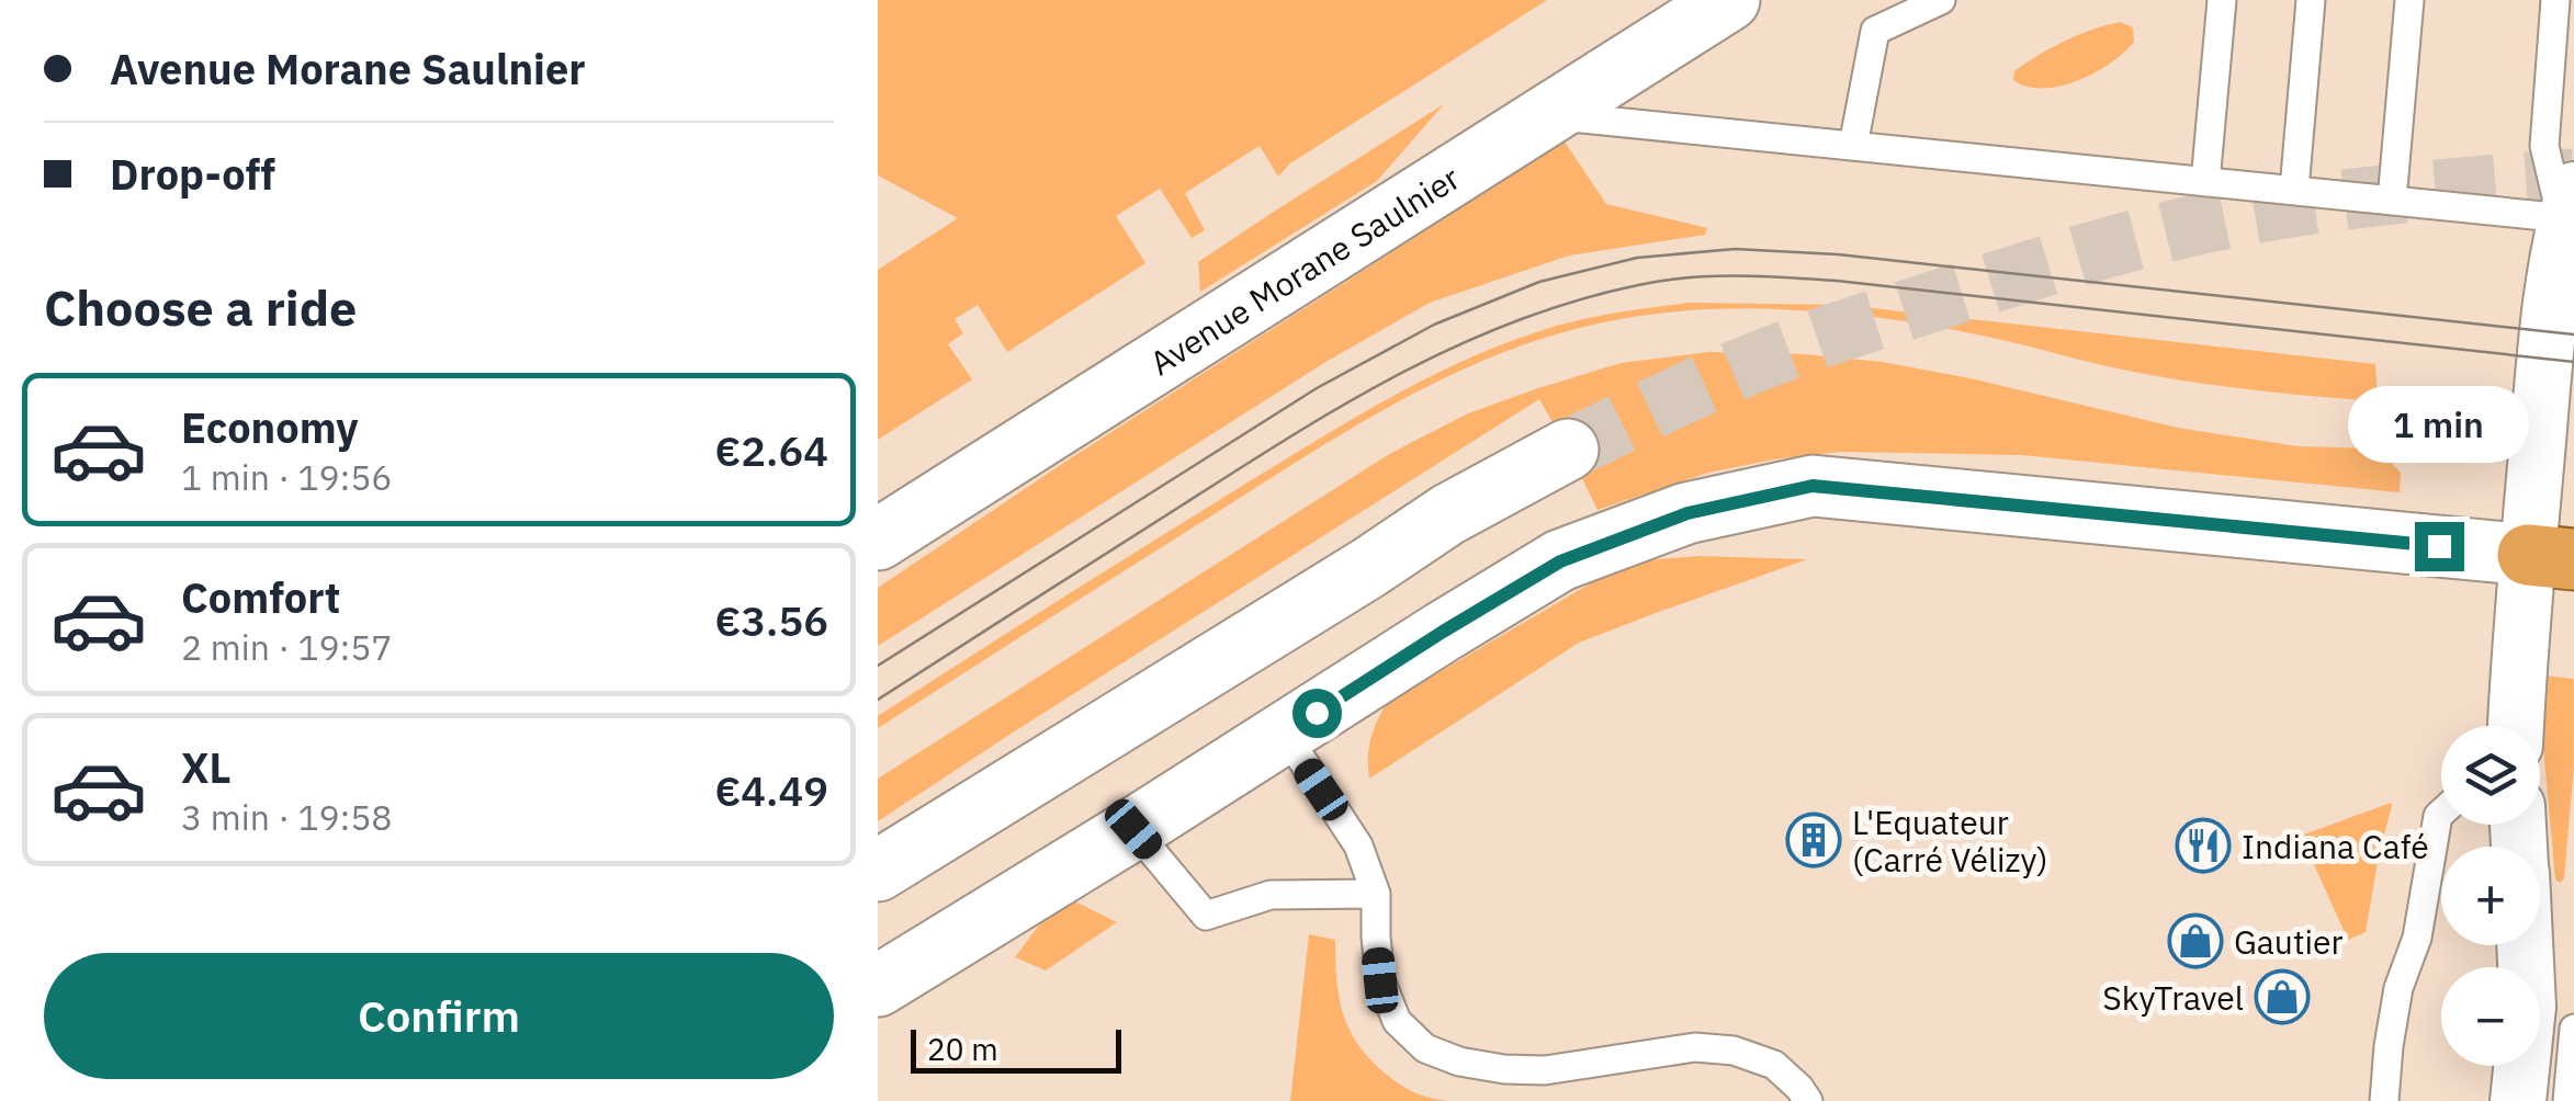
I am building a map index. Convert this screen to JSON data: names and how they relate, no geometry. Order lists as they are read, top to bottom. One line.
{"streets":{"main road":["Avenue Morane Saulnier"]},"places":{"building":["L'Equateur (Carré Vélizy)"],"restaurant":["Indiana Café"],"shop":["Gautier","SkyTravel"]},"scale_bar":"20 m","page":{"banner":["Avenue Morane Saulnier","Drop-off"],"heading":"Choose a ride","list":[{"name":"Economy","note":"1 min · 19:56","value":"€2.64"},{"name":"Comfort","note":"2 min · 19:57","value":"€3.56"},{"name":"XL","note":"3 min · 19:58","value":"€4.49"}],"bubble":"1 min","map_buttons":["+","−"],"buttons":"Confirm","scale":"20 m"}}
